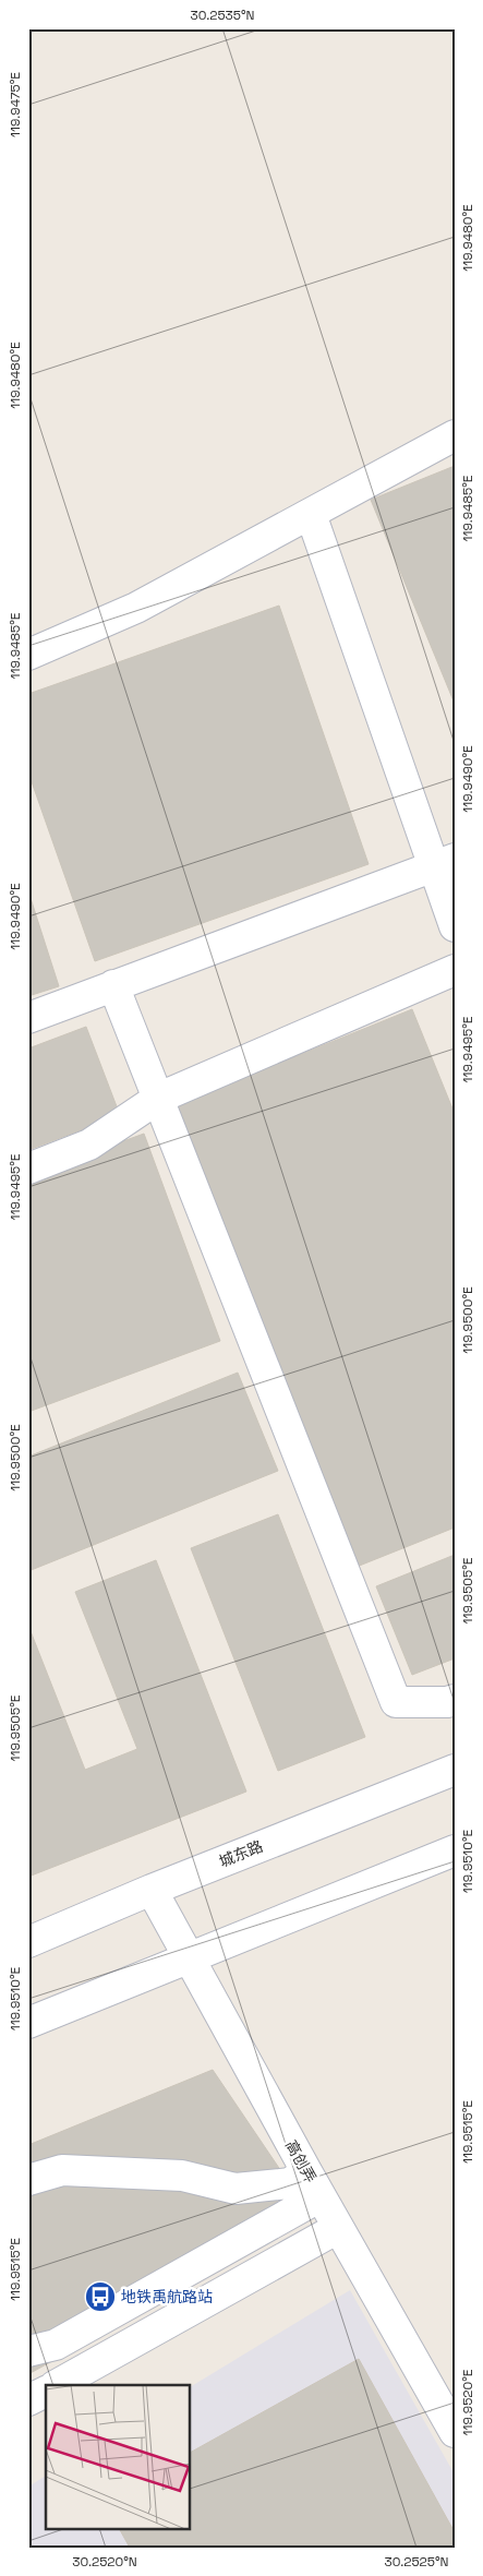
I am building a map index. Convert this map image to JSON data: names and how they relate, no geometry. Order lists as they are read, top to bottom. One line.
{"streets":{"street":["城东路","高创弄"]},"crossings":[["城东路","高创弄"]],"places":{"bus stop":["地铁禹航路站"]},"coordinates":["30.2535°N","119.9475°E","119.9480°E","119.9485°E","119.9490°E","119.9495°E","119.9500°E","119.9505°E","119.9510°E","119.9515°E","119.9520°E","30.2520°N","30.2525°N"]}
